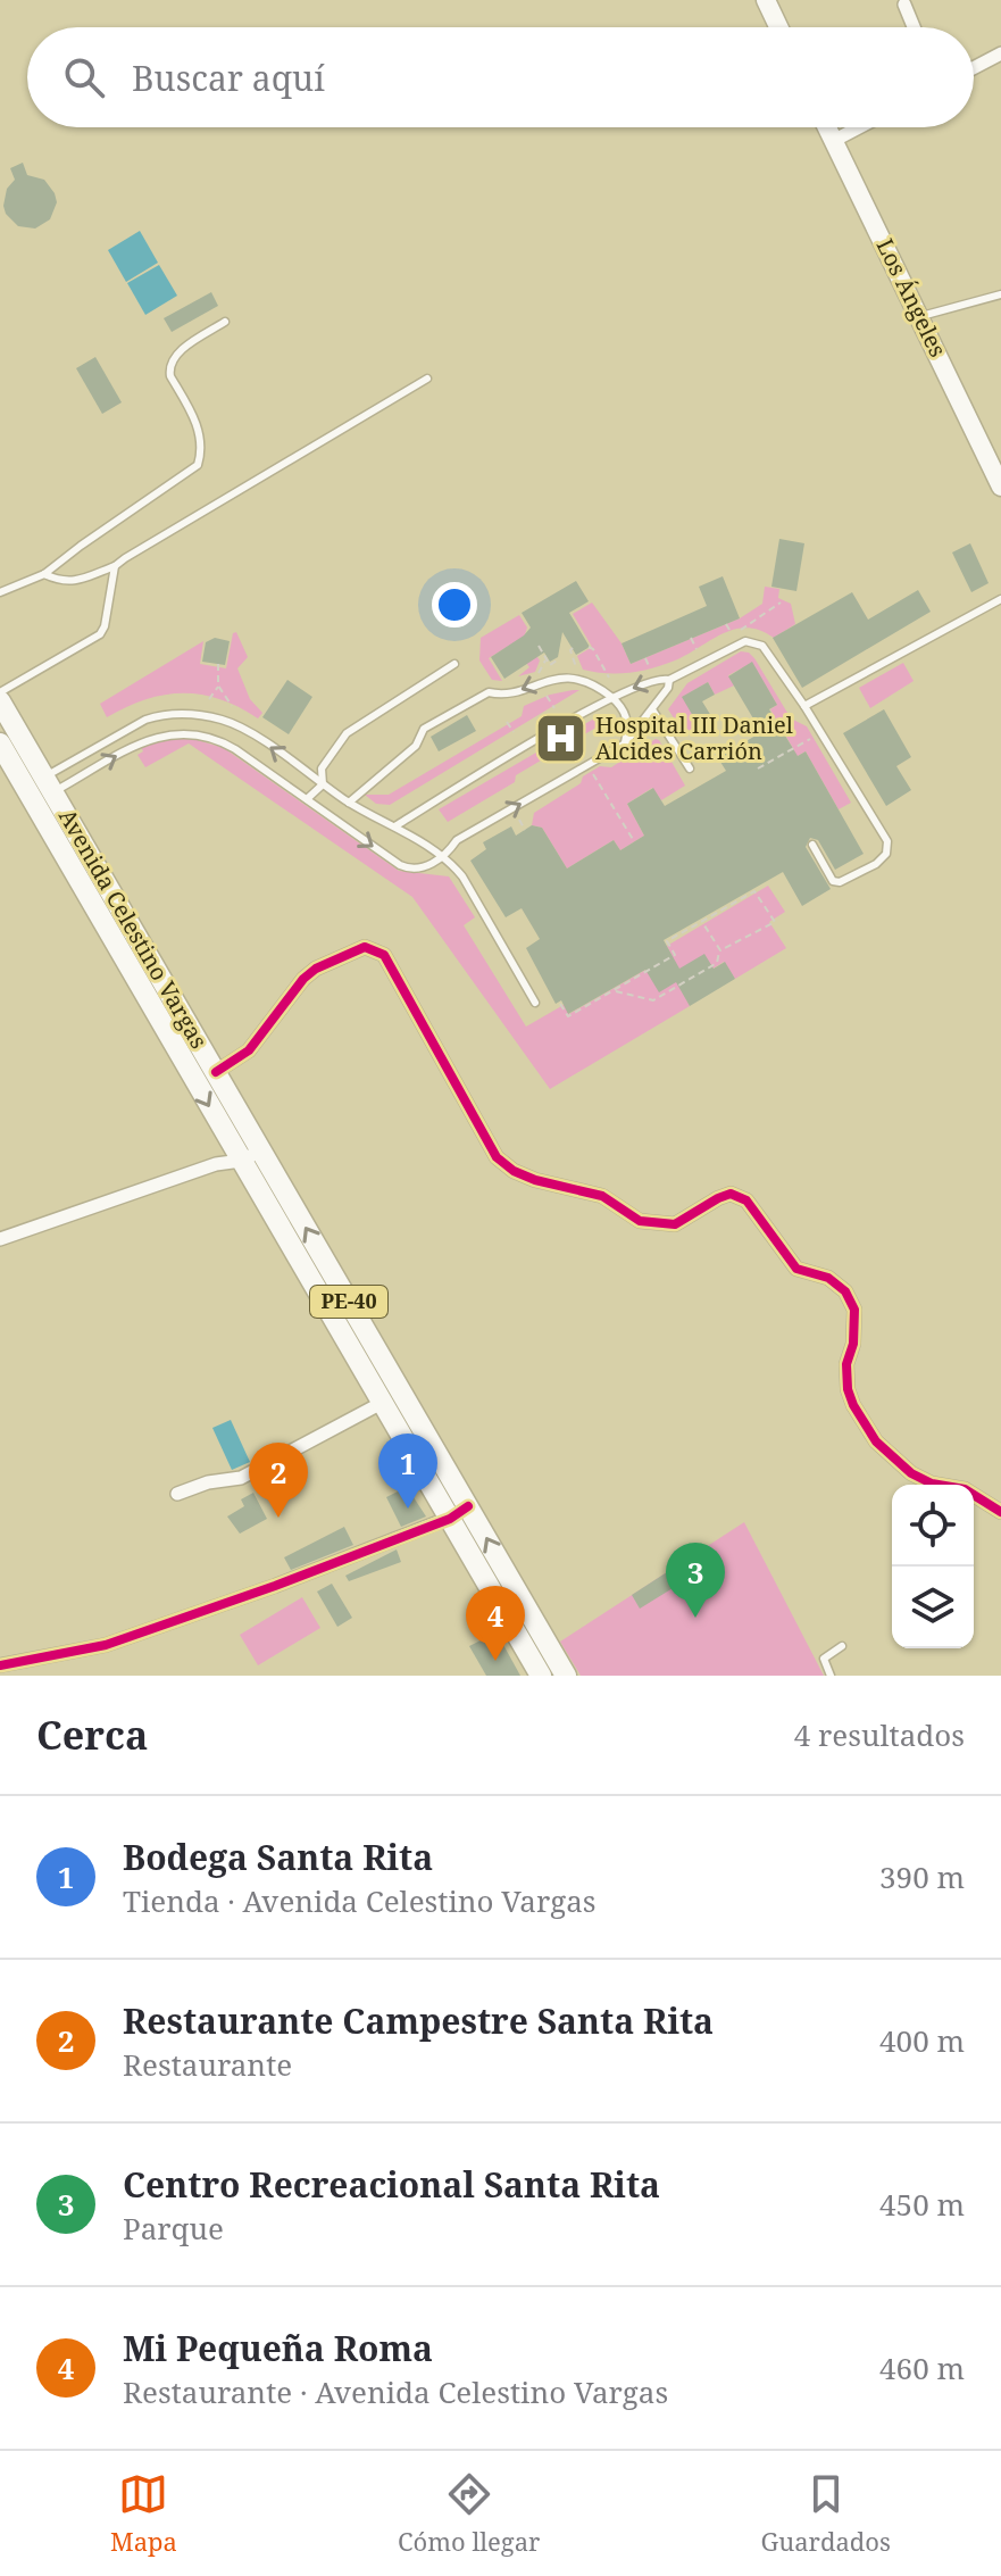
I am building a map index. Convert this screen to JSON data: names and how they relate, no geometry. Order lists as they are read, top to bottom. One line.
{"streets":{"highway":["Avenida Celestino Vargas","PE-40"],"main road":["Los Ángeles"]},"places":{"hospital":["Hospital III Daniel Alcides Carrión"]},"page":{"search":"Buscar aquí","pins":["1","2","3","4"],"heading":["Cerca","4 resultados"],"list":[{"mark":"1","name":"Bodega Santa Rita","note":"Tienda · Avenida Celestino Vargas","value":"390 m"},{"mark":"2","name":"Restaurante Campestre Santa Rita","note":"Restaurante","value":"400 m"},{"mark":"3","name":"Centro Recreacional Santa Rita","note":"Parque","value":"450 m"},{"mark":"4","name":"Mi Pequeña Roma","note":"Restaurante · Avenida Celestino Vargas","value":"460 m"}],"nav":["Mapa","Cómo llegar","Guardados"]}}
